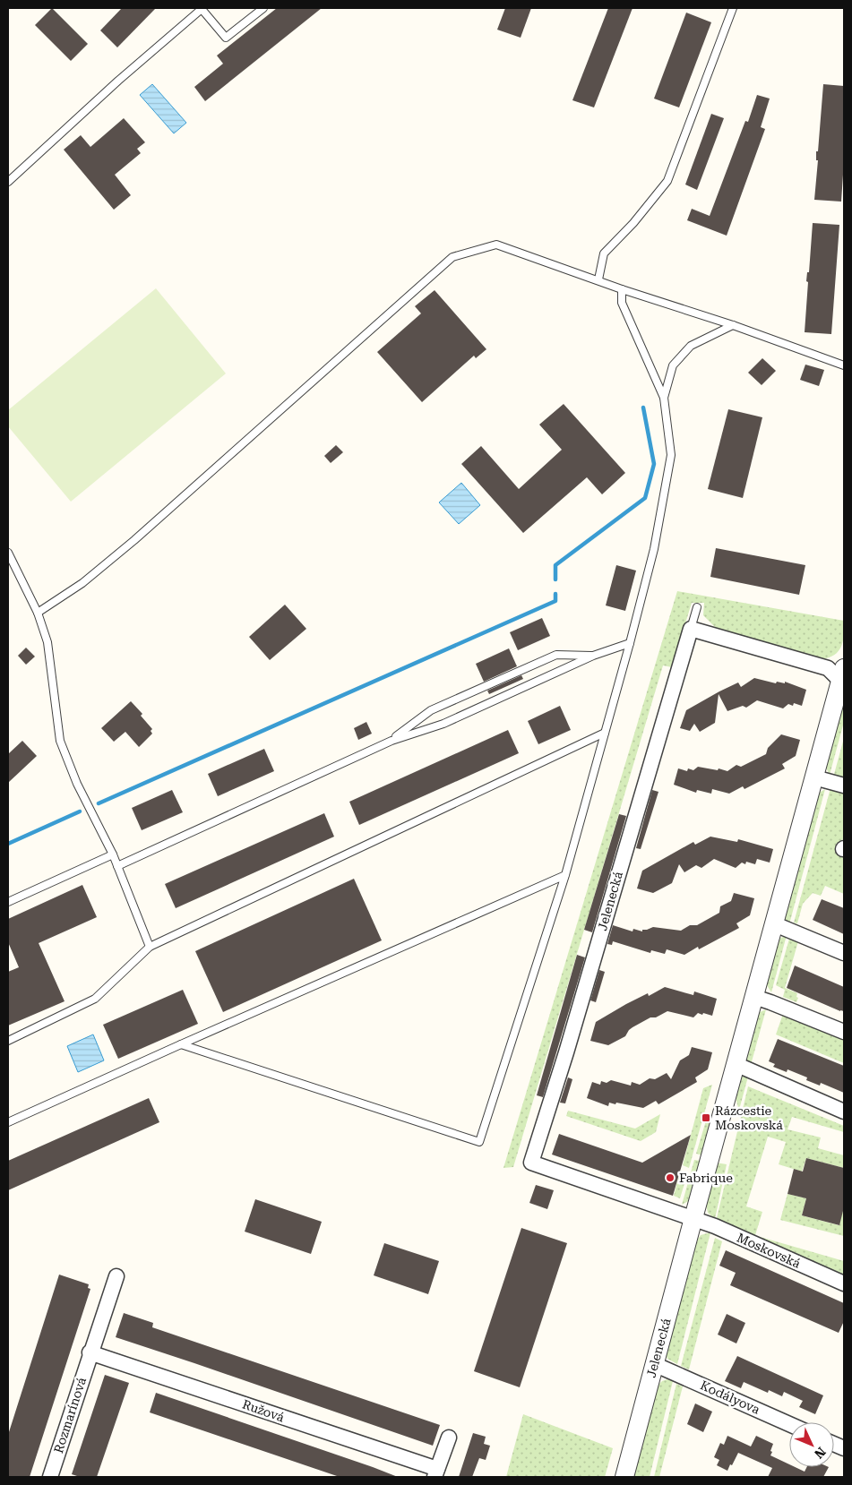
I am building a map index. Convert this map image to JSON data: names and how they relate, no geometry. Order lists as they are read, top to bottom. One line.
{"streets":{"street":["Jelenecká","Moskovská","Kodályova","Ružová","Rozmarínová"]},"crossings":[["Jelenecká","Moskovská"],["Jelenecká","Kodályova"],["Ružová","Rozmarínová"]],"places":{"transit":["Rázcestie Moskovská"],"other":["Fabrique"]},"north":"bottom right"}
